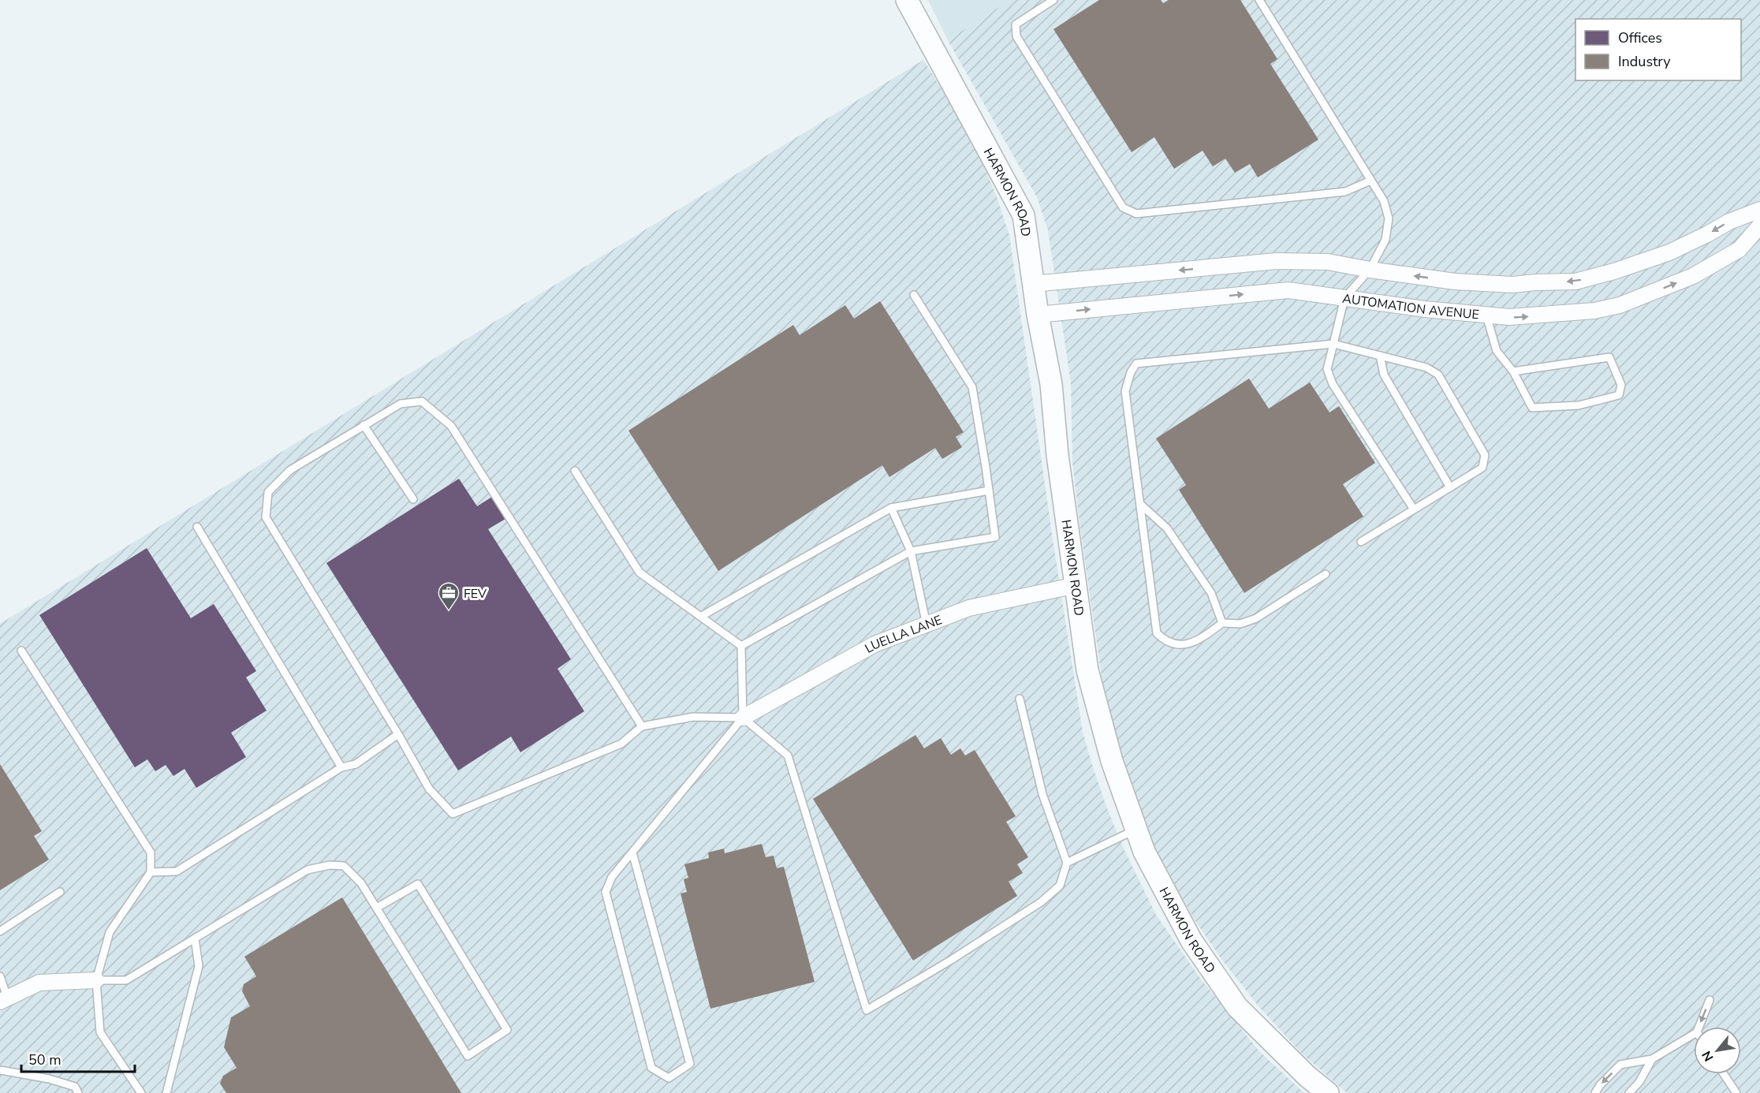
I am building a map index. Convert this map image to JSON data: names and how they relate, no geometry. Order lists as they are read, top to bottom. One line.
{"streets":{"street":["HARMON ROAD","AUTOMATION AVENUE","LUELLA LANE"]},"crossings":[["HARMON ROAD","AUTOMATION AVENUE"],["HARMON ROAD","LUELLA LANE"]],"places":{"office":["FEV"]},"legend":["Offices","Industry"],"scale_bar":"50 m","north":"bottom left"}
